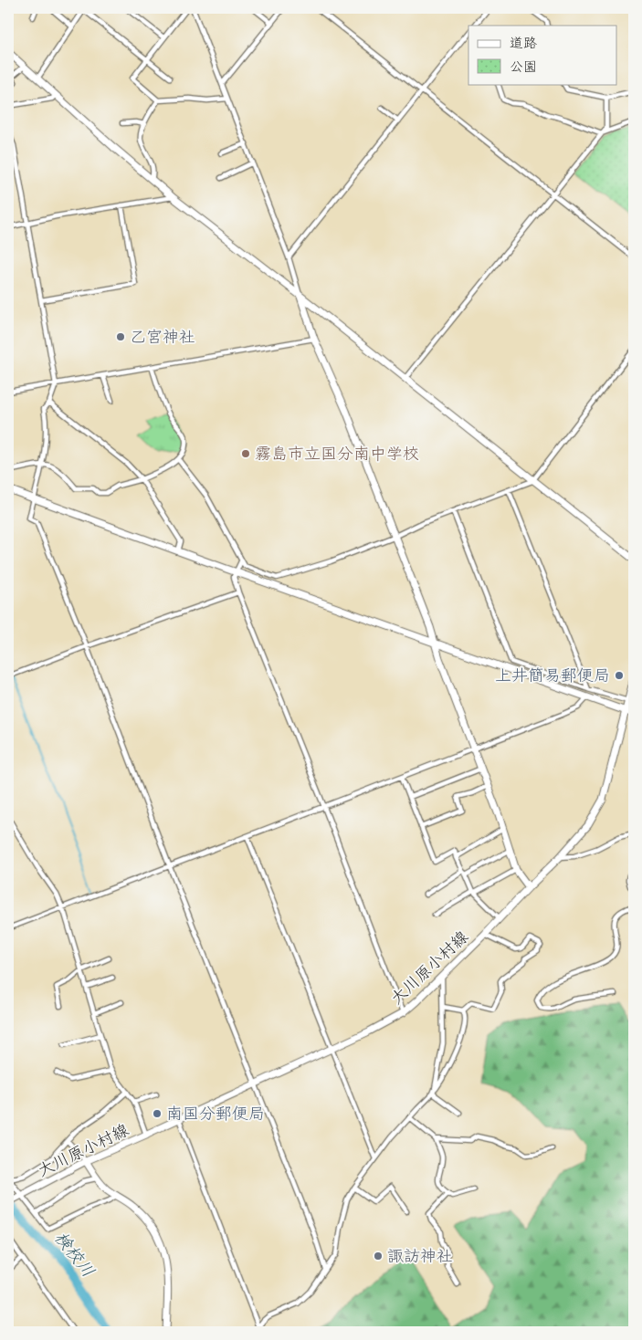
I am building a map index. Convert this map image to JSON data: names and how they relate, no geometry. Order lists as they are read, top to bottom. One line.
{"streets":{"street":["大川原小村線"]},"water":["検校川"],"places":["乙宮神社","霧島市立国分南中学校","上井簡易郵便局","南国分郵便局","諏訪神社"],"legend":["道路","公園"]}
